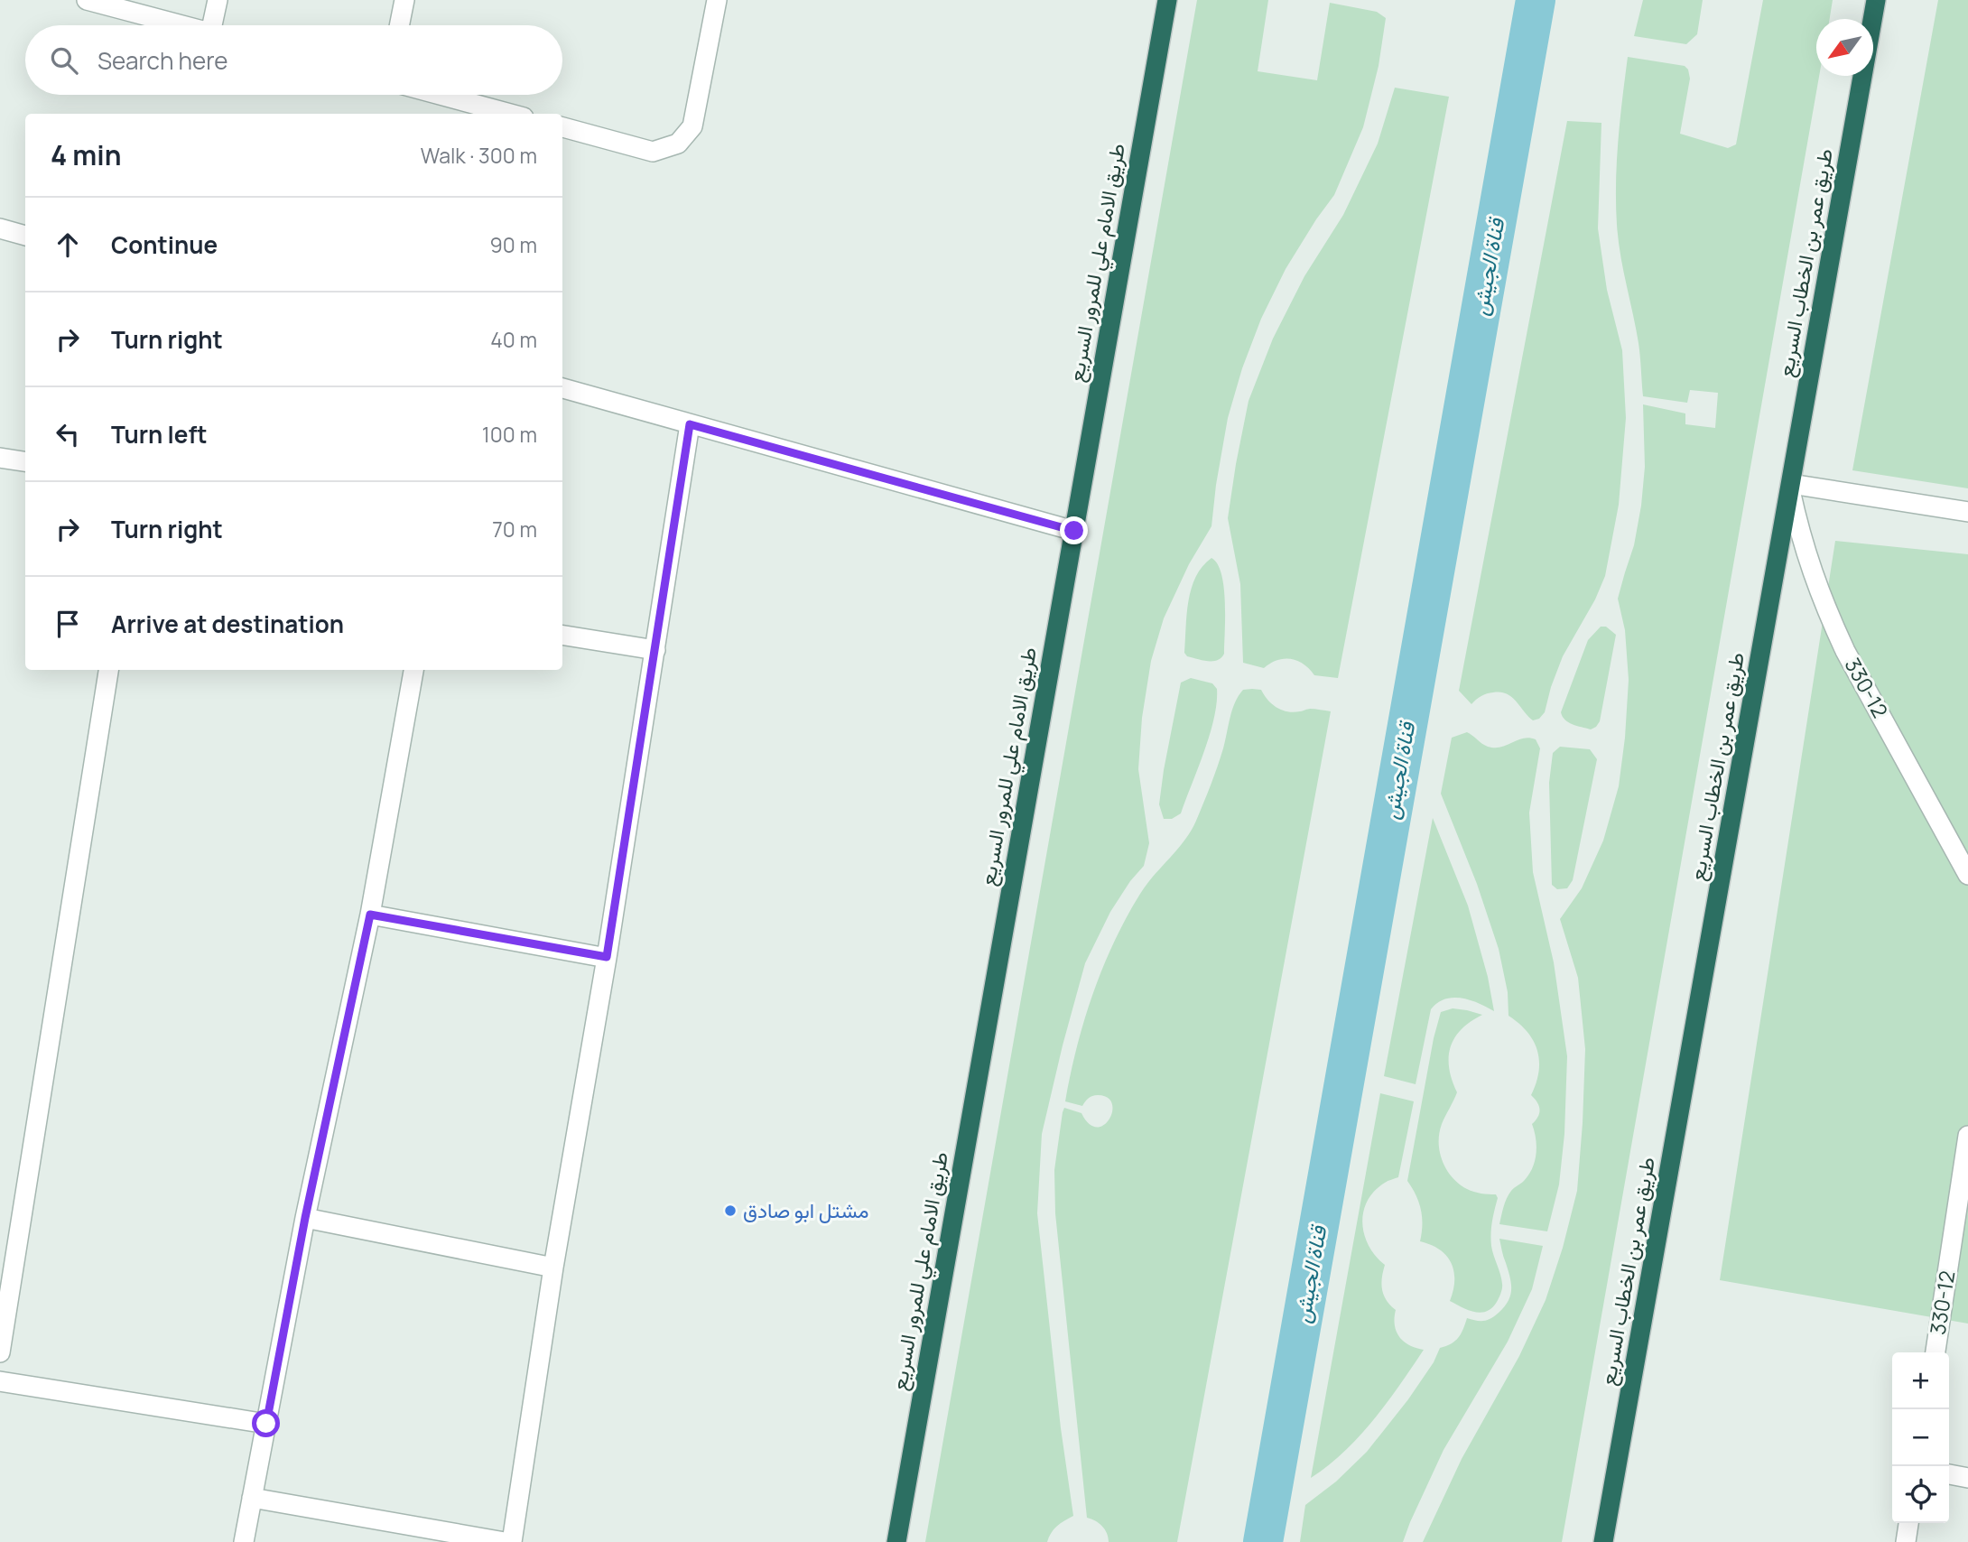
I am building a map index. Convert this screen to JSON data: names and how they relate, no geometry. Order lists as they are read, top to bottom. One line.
{"streets":{"highway":["طريق الامام علي للمرور السريع","طريق عمر بن الخطاب السريع"],"street":["330-12"]},"crossings":[["طريق عمر بن الخطاب السريع","330-12"]],"water":["قناة الجيش"],"places":["مشتل ابو صادق"],"north":"bottom left","page":{"search":"Search here","heading":["4 min","Walk · 300 m"],"list":[["Continue","90 m"],["Turn right","40 m"],["Turn left","100 m"],["Turn right","70 m"],"Arrive at destination"],"map_buttons":["+","−"]}}
